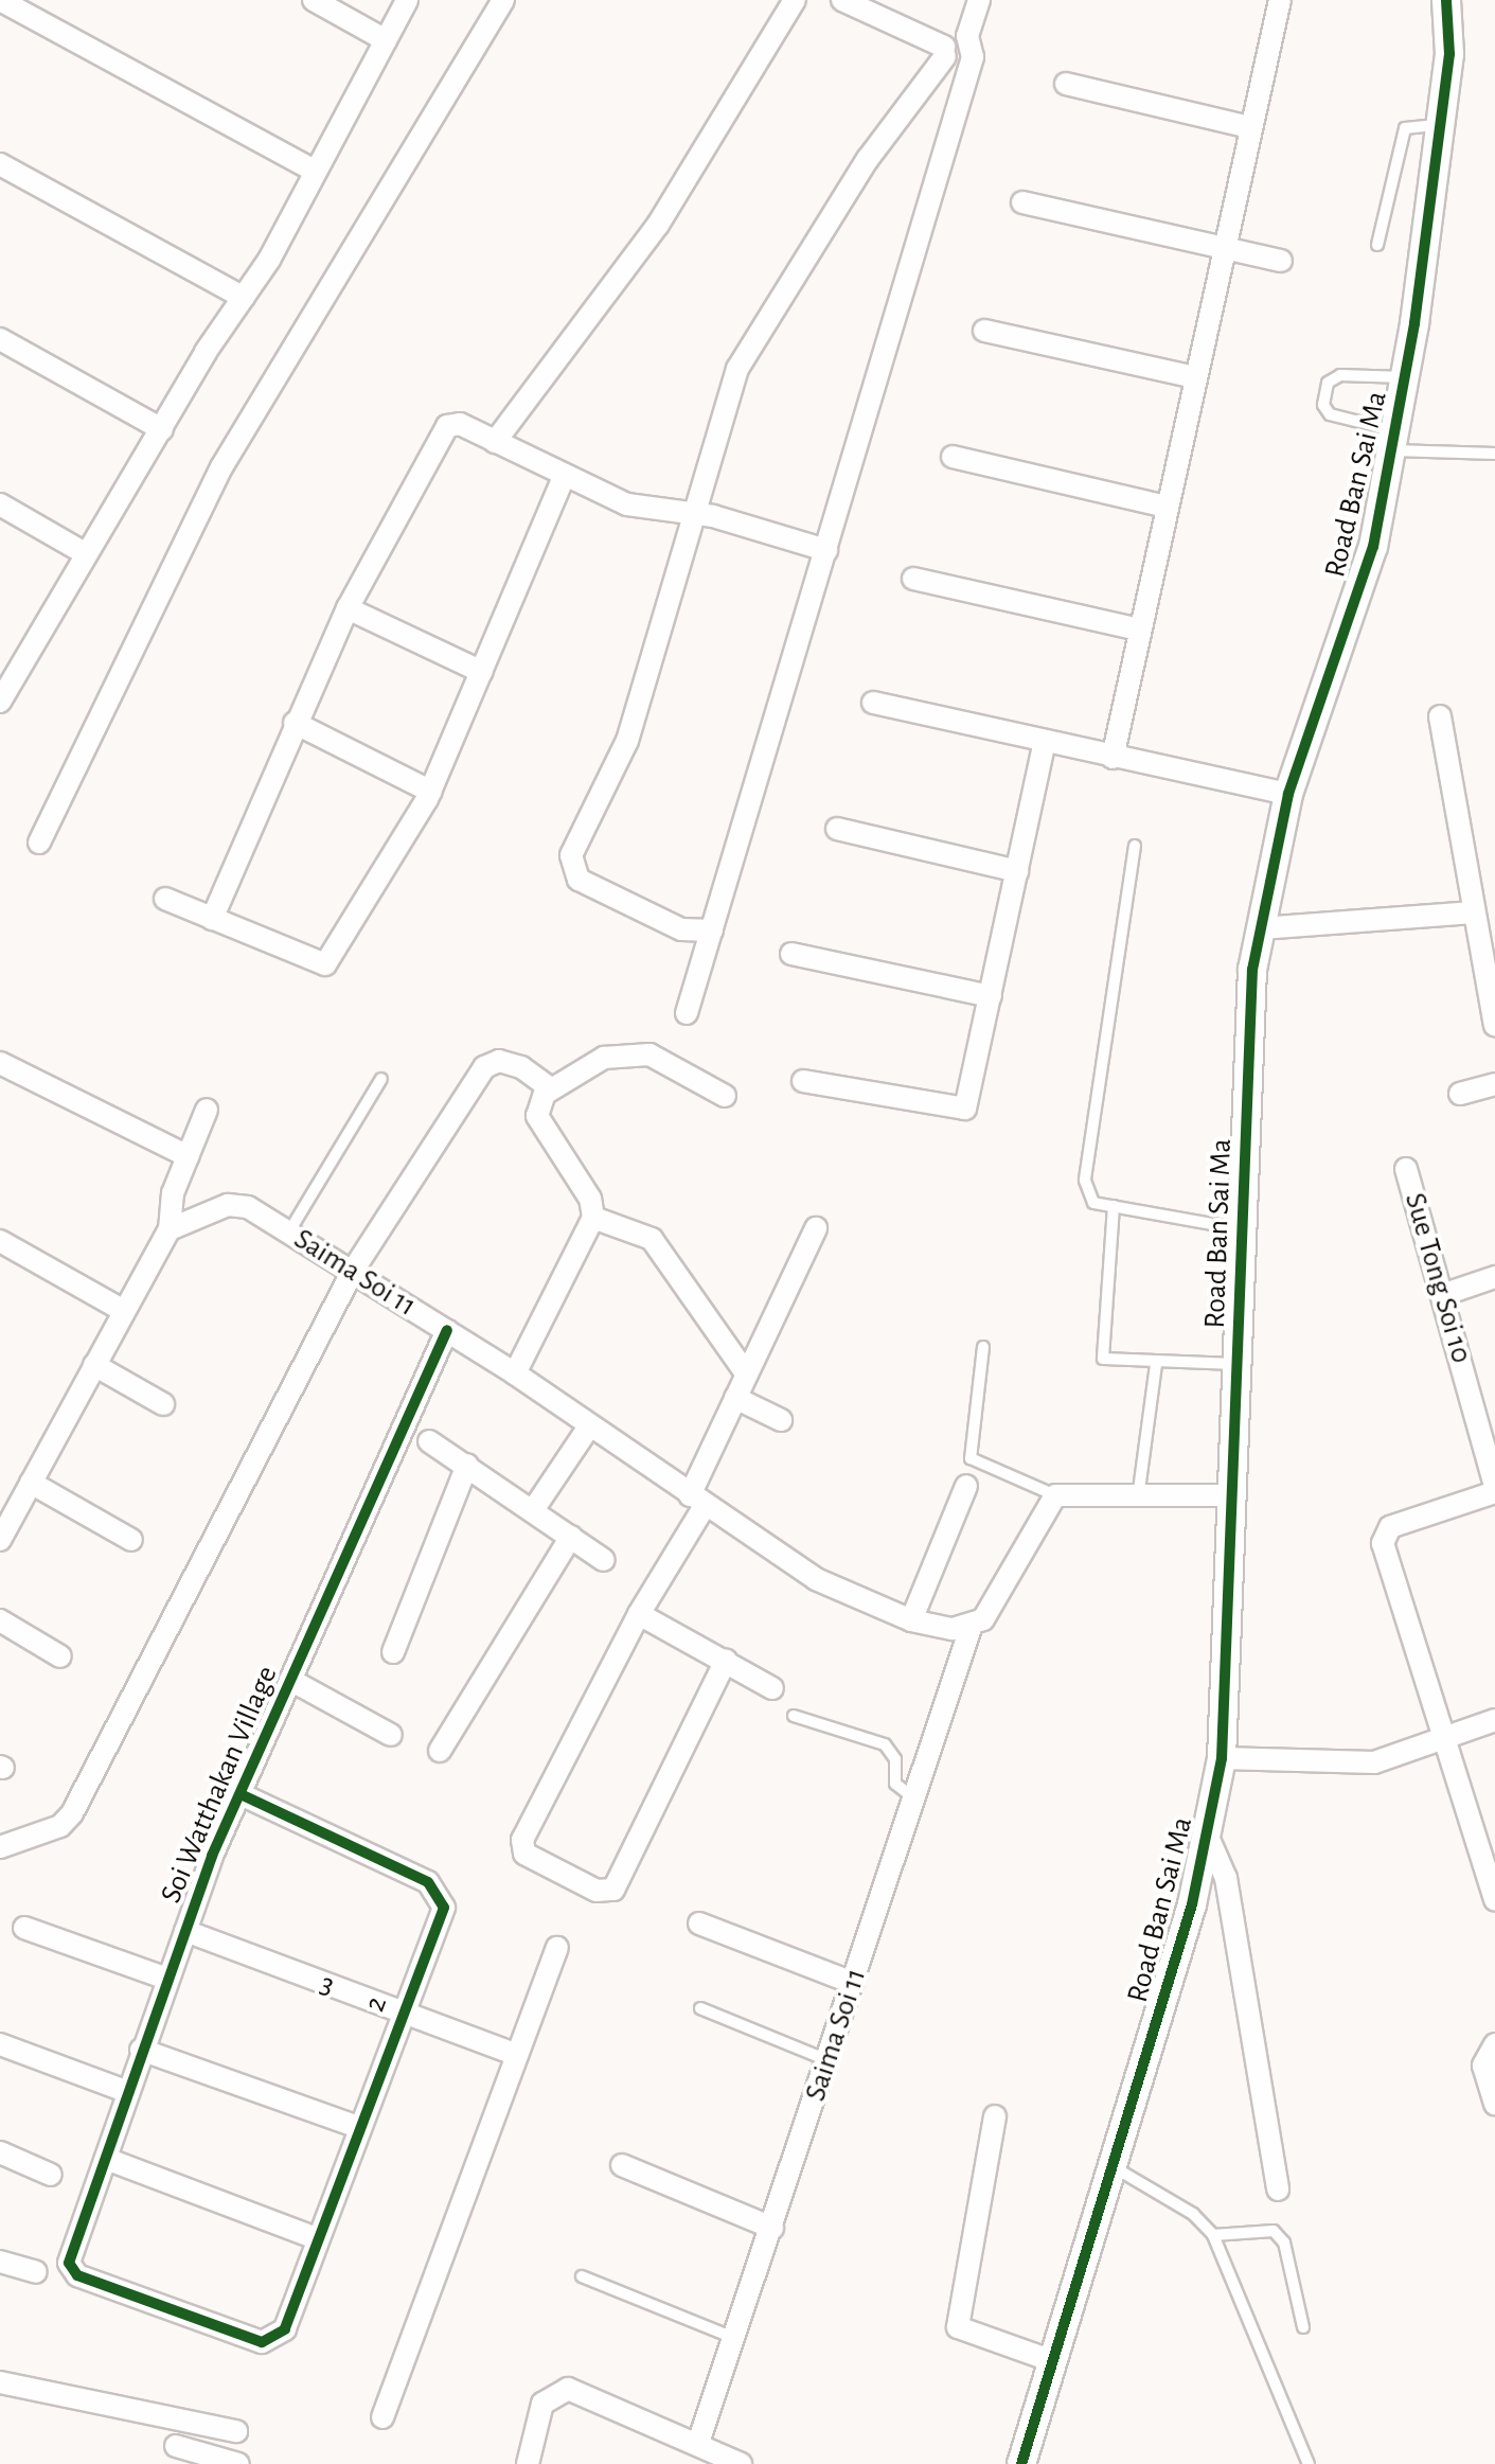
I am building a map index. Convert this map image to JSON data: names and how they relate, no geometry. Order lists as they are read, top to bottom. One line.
{"streets":{"street":["Road Ban Sai Ma","Saima Soi 11","Sue Tong Soi 10","Soi Watthakan Village","3","2"]},"crossings":[["Saima Soi 11","Soi Watthakan Village"],["Soi Watthakan Village","3"],["Soi Watthakan Village","2"],["3","2"]]}
